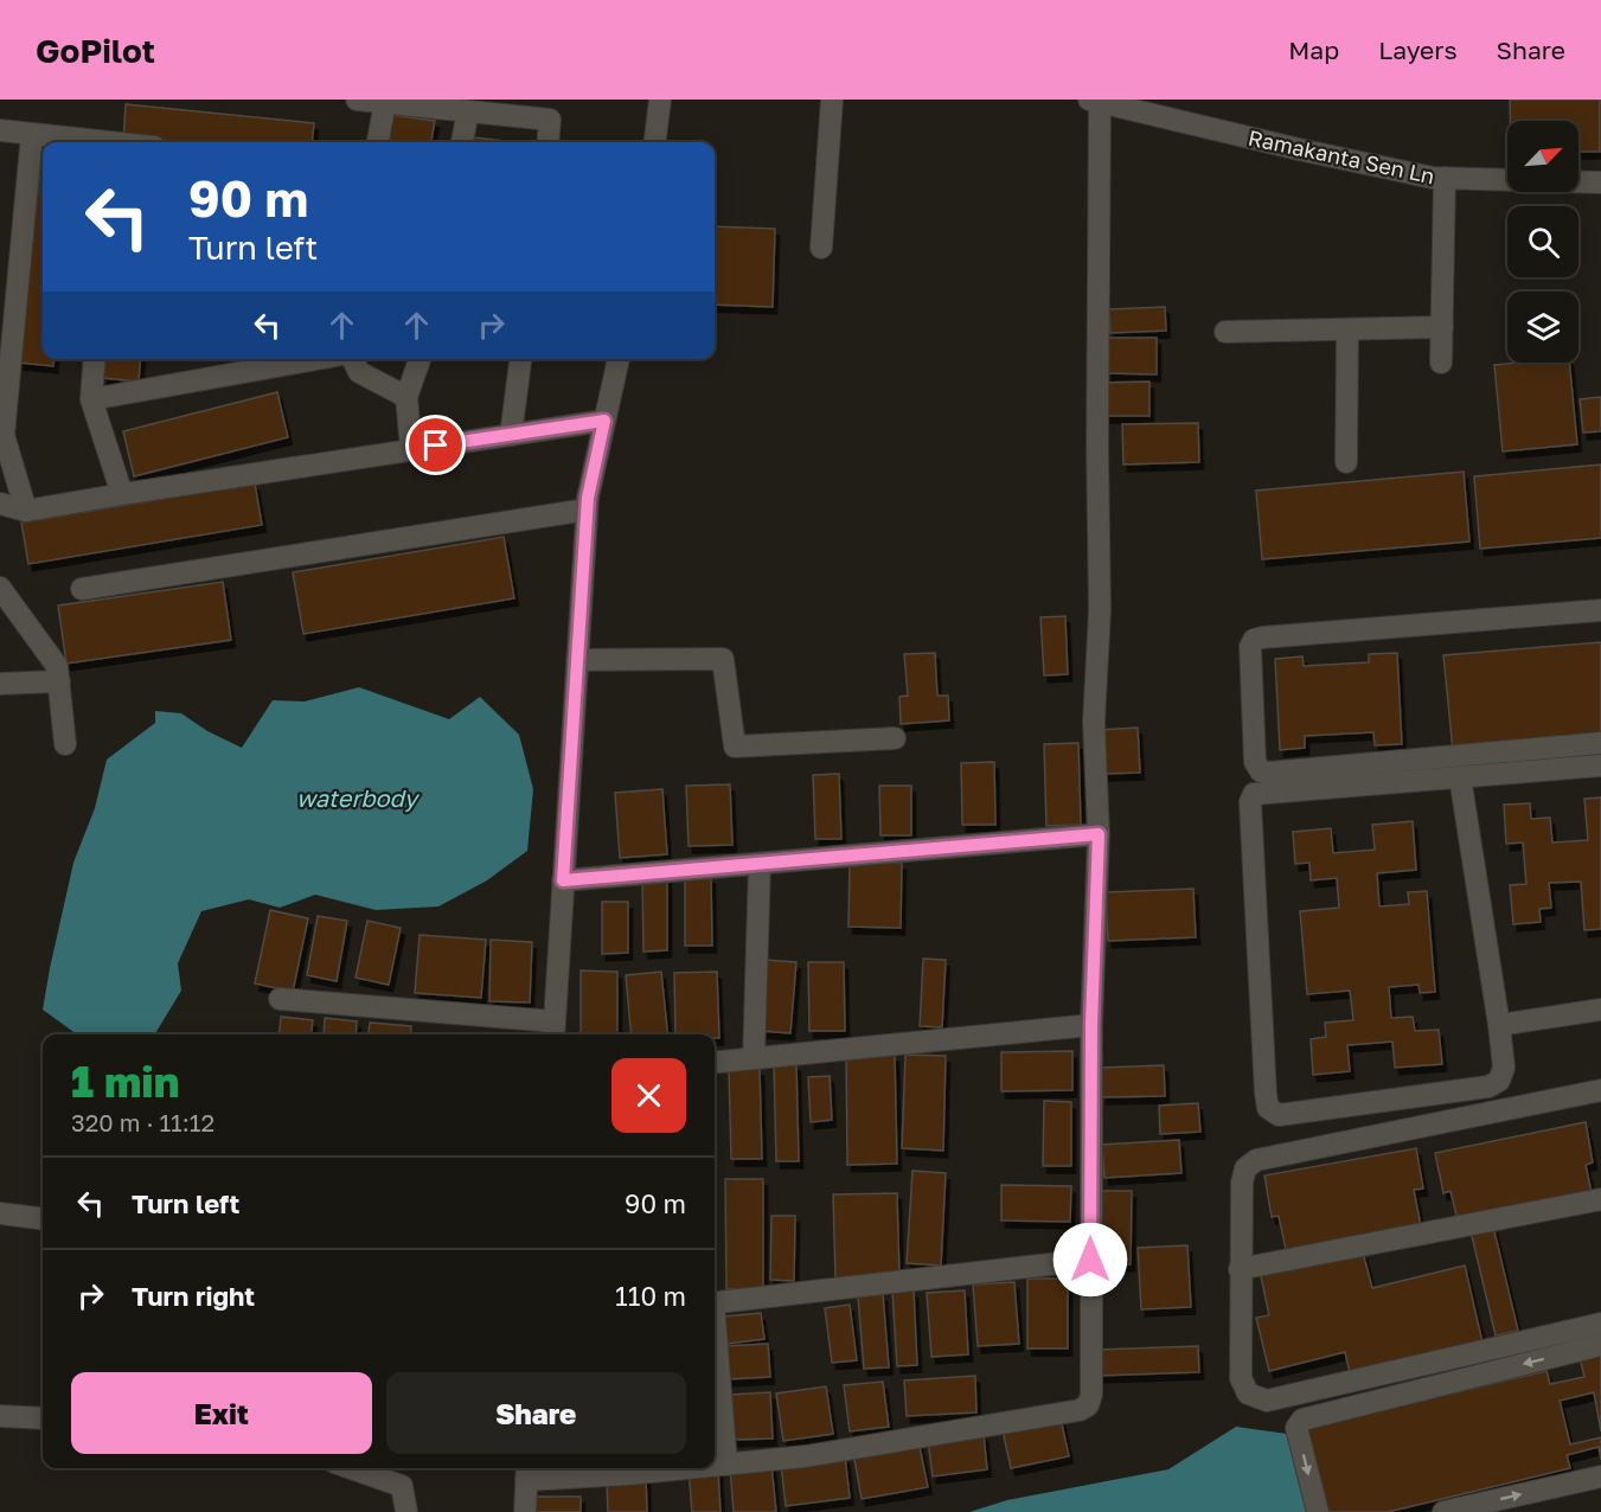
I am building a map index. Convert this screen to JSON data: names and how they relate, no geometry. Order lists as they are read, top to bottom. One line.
{"streets":{"street":["Ramakanta Sen Ln"]},"water":["waterbody"],"north":"top right","page":{"header":"GoPilot","nav":["Map","Layers","Share"],"turn":["90 m","Turn left"],"heading":["1 min","320 m · 11:12"],"list":[{"name":"Turn left","value":"90 m"},{"name":"Turn right","value":"110 m"}],"buttons":["Exit","Share"]}}
